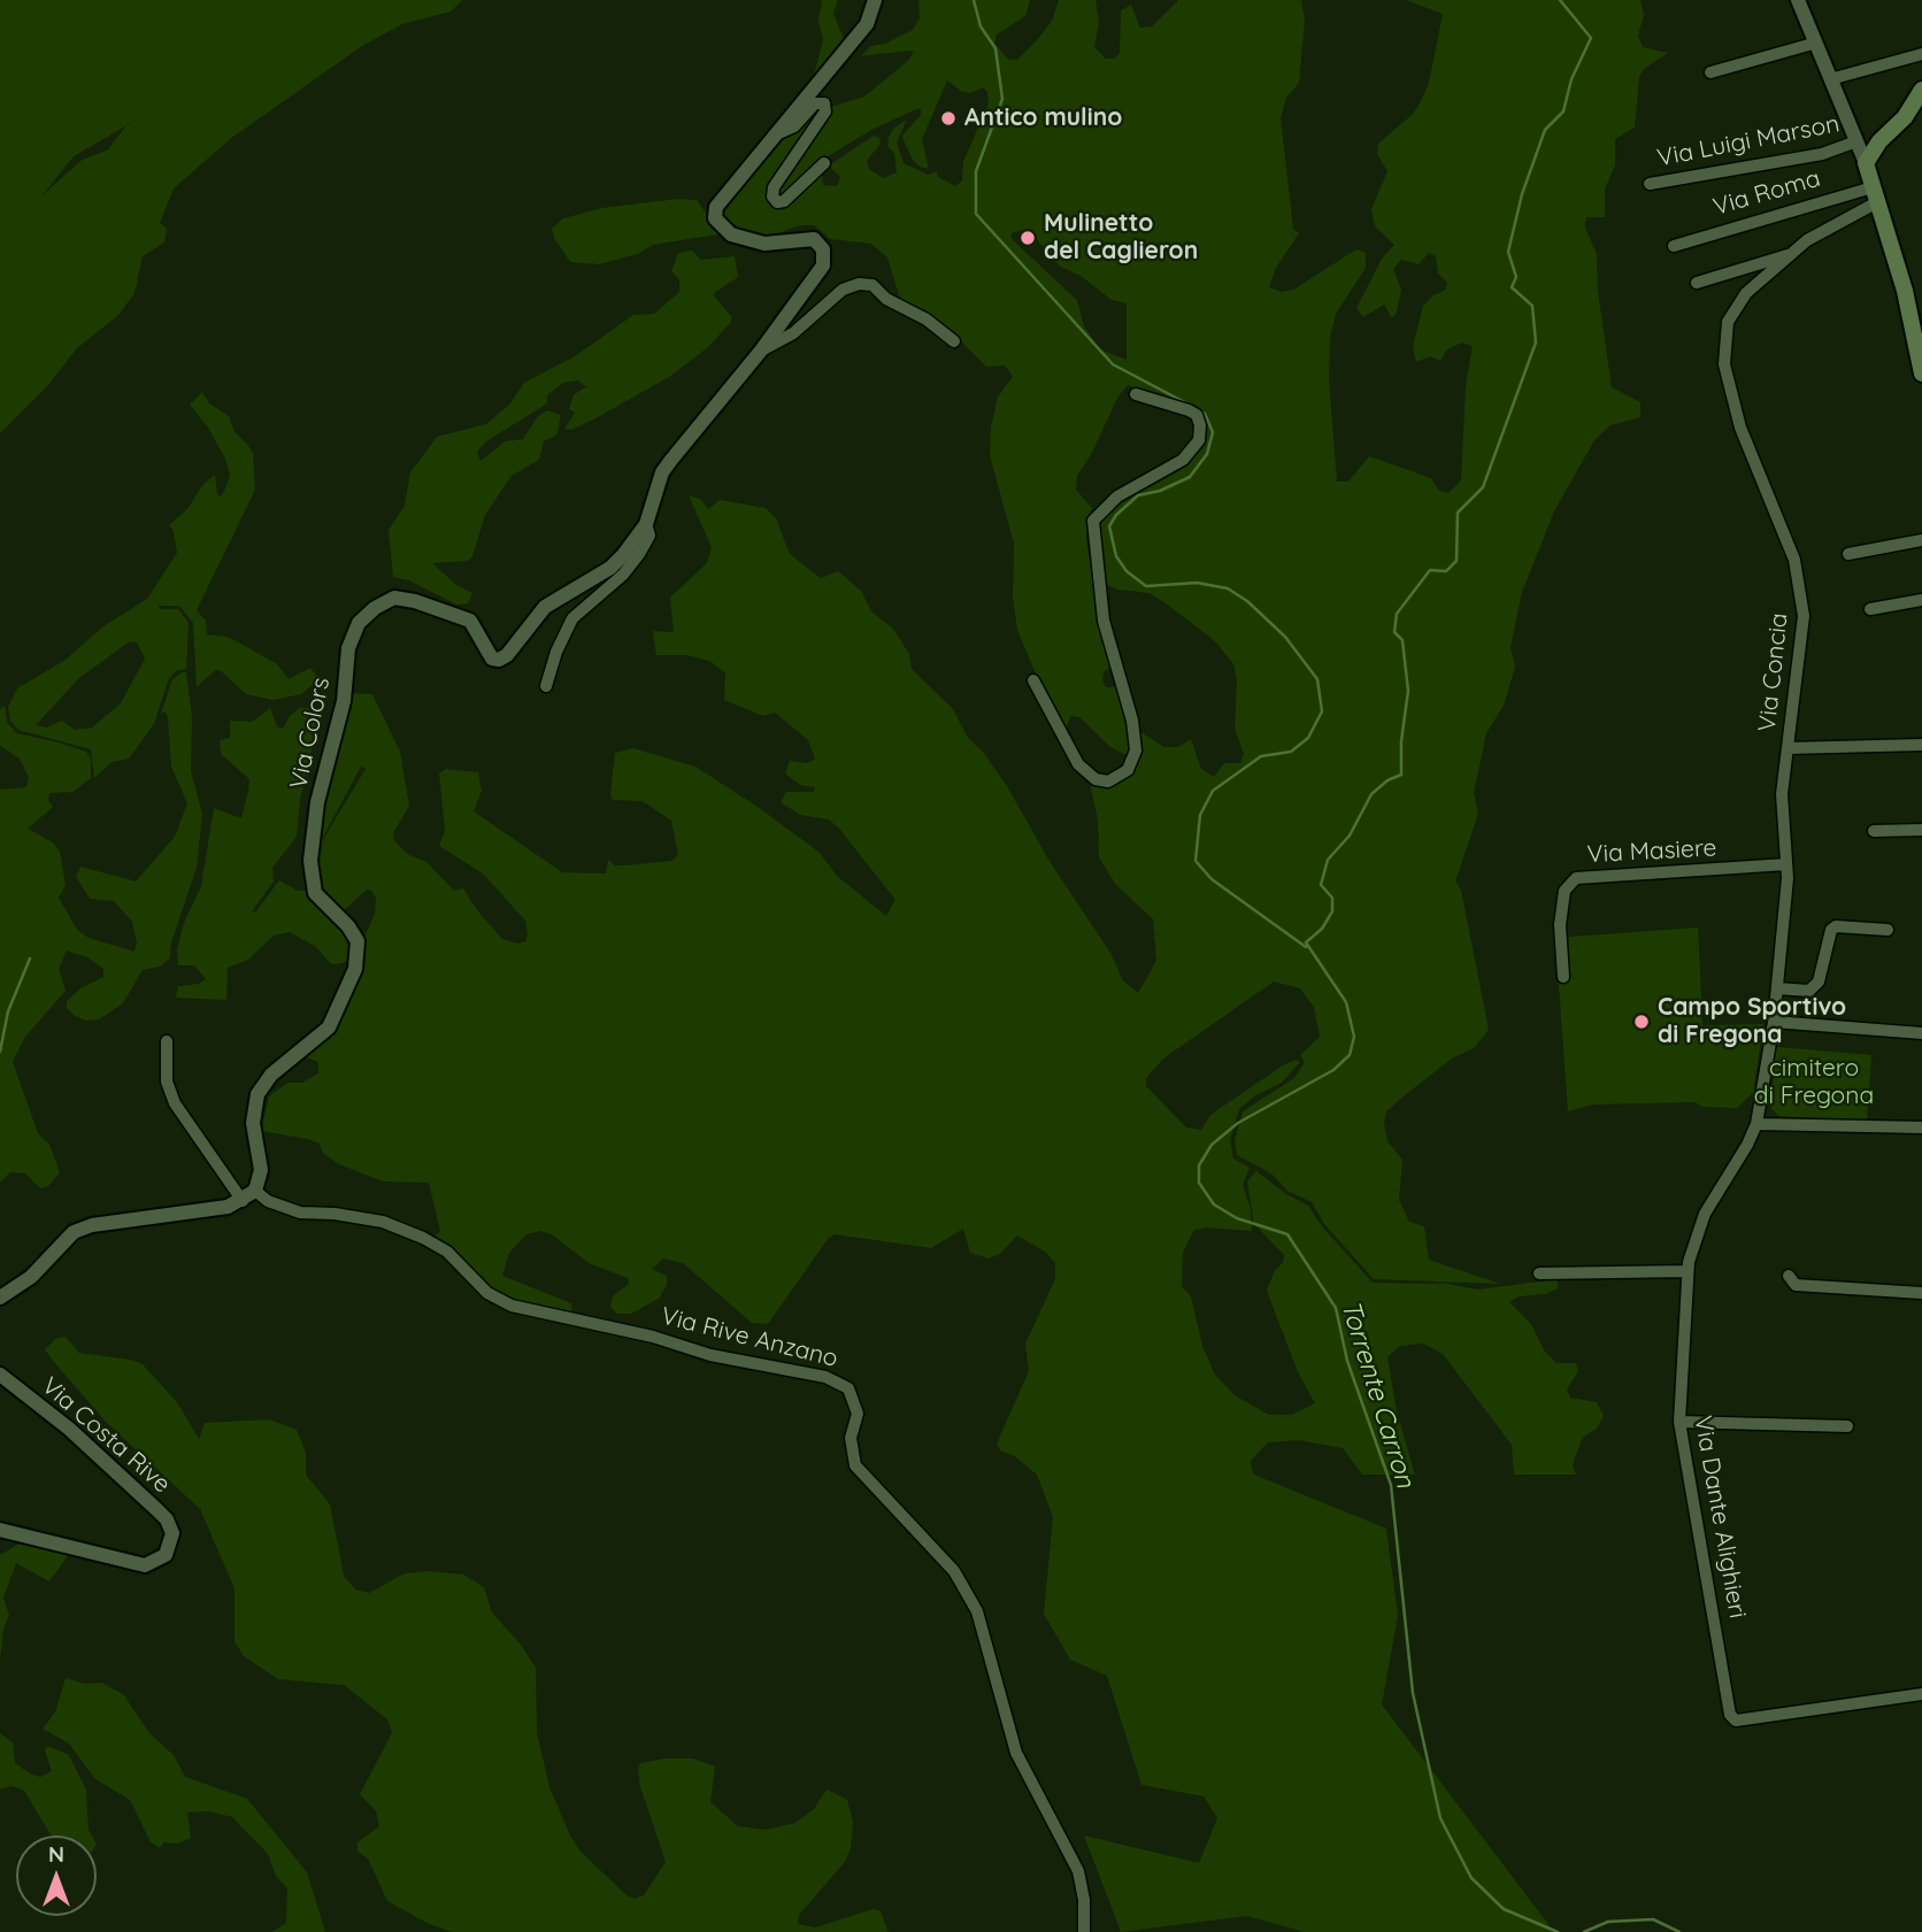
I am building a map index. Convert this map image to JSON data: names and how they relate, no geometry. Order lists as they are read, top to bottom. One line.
{"streets":{"street":["Via Luigi Marson","Via Roma","Via Concia","Via Colors","Via Masiere","Via Rive Anzano","Via Costa Rive","Via Dante Alighieri"]},"crossings":[["Via Roma","Via Concia"],["Via Concia","Via Masiere"],["Via Concia","Via Dante Alighieri"],["Via Colors","Via Rive Anzano"]],"water":["Torrente Carron"],"parks":["cimitero di Fregona"],"places":["Antico mulino","Mulinetto del Caglieron","Campo Sportivo di Fregona"],"north":"top"}
